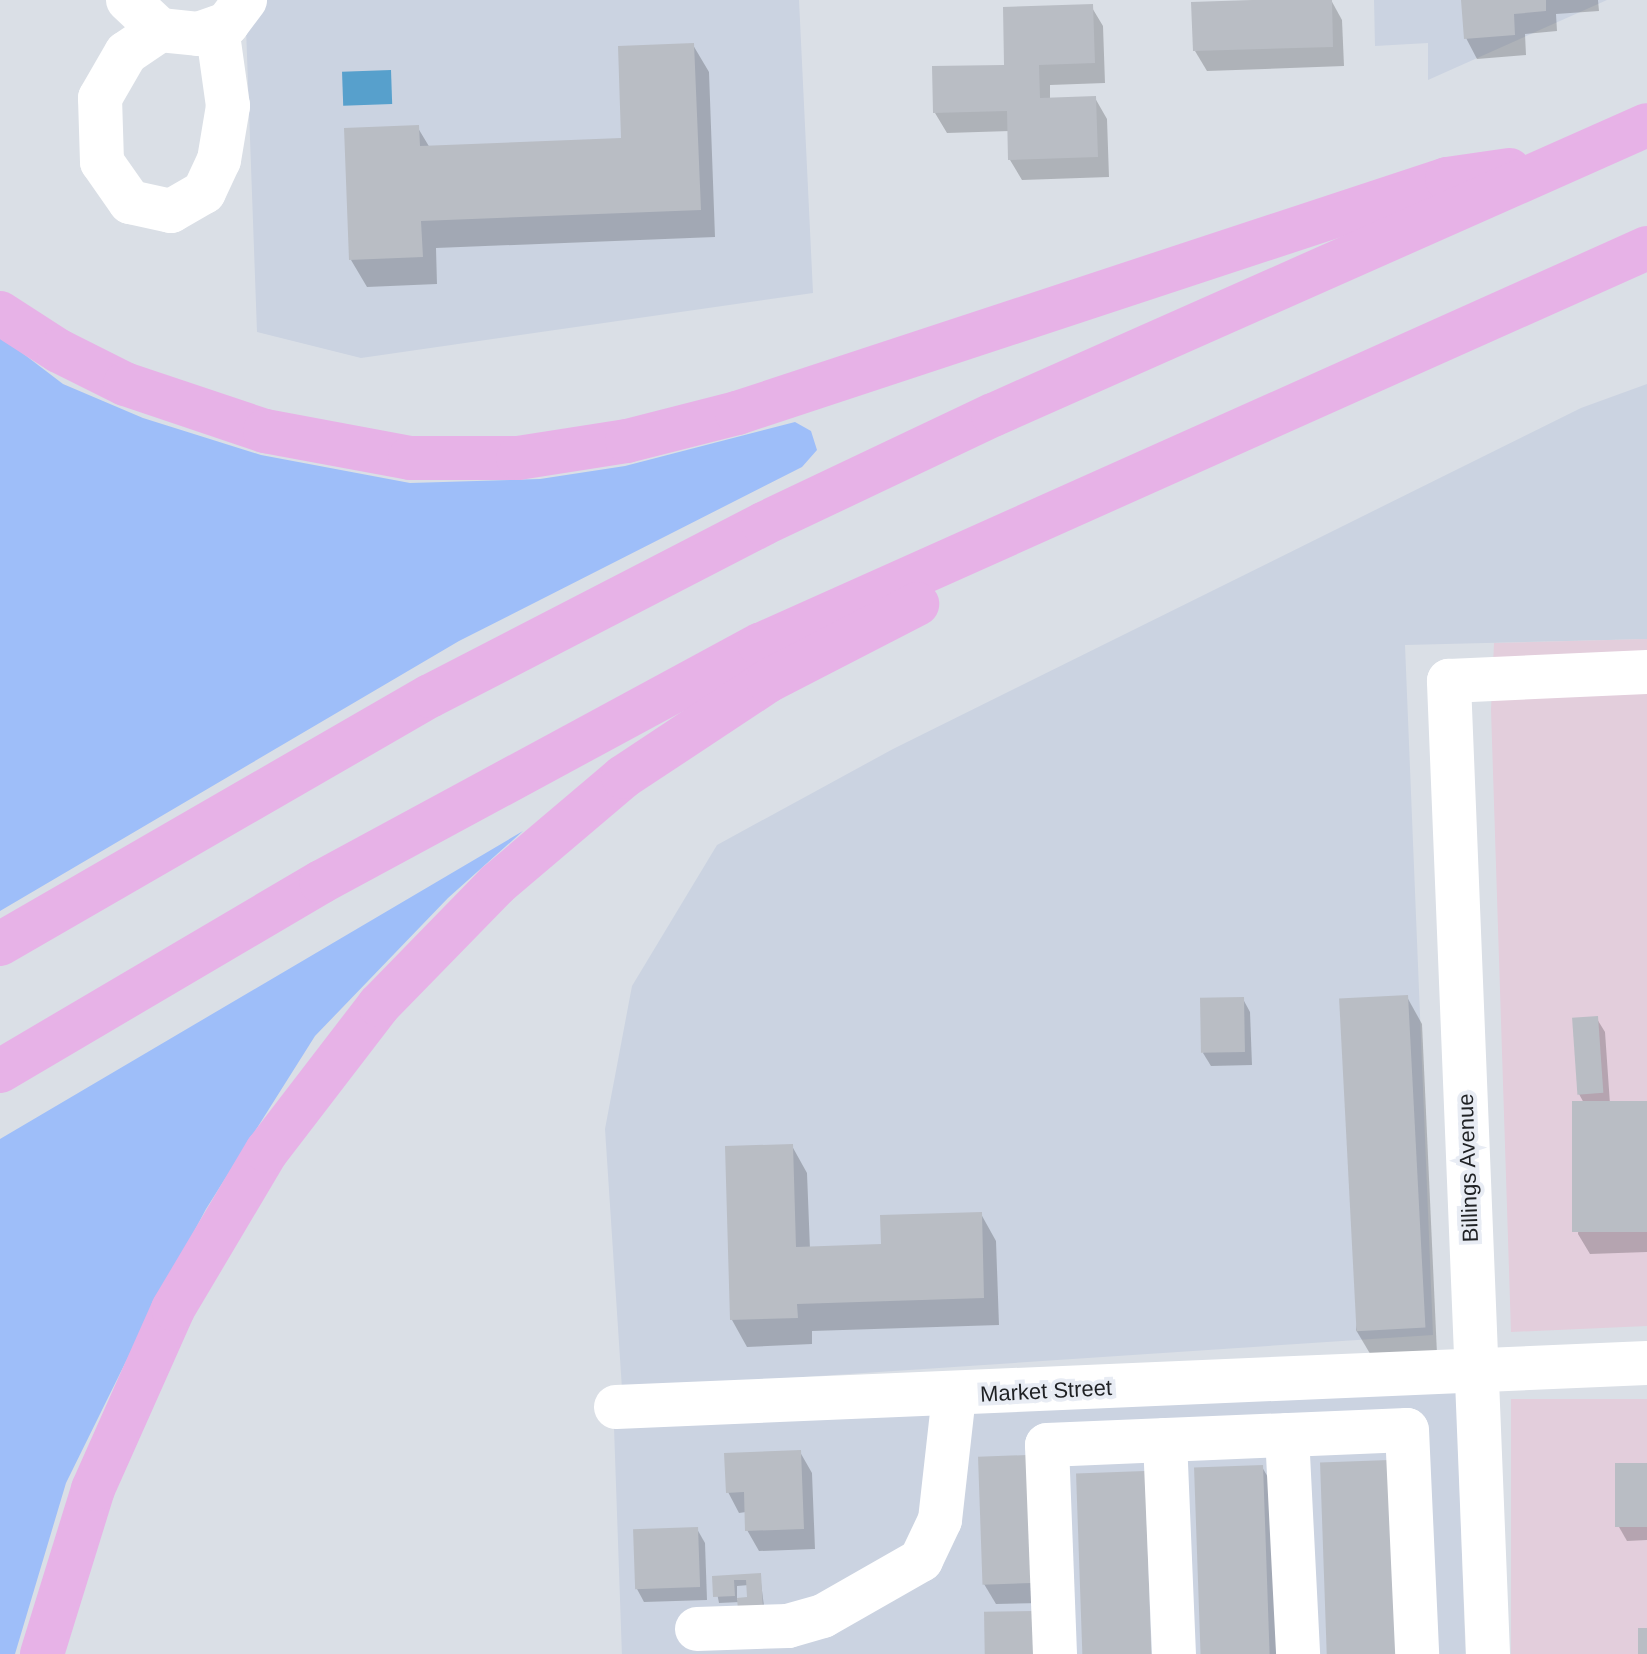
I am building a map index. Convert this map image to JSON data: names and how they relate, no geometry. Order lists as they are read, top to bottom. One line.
{"streets":{"street":["Billings Avenue","Market Street"]},"crossings":[["Billings Avenue","Market Street"]]}
